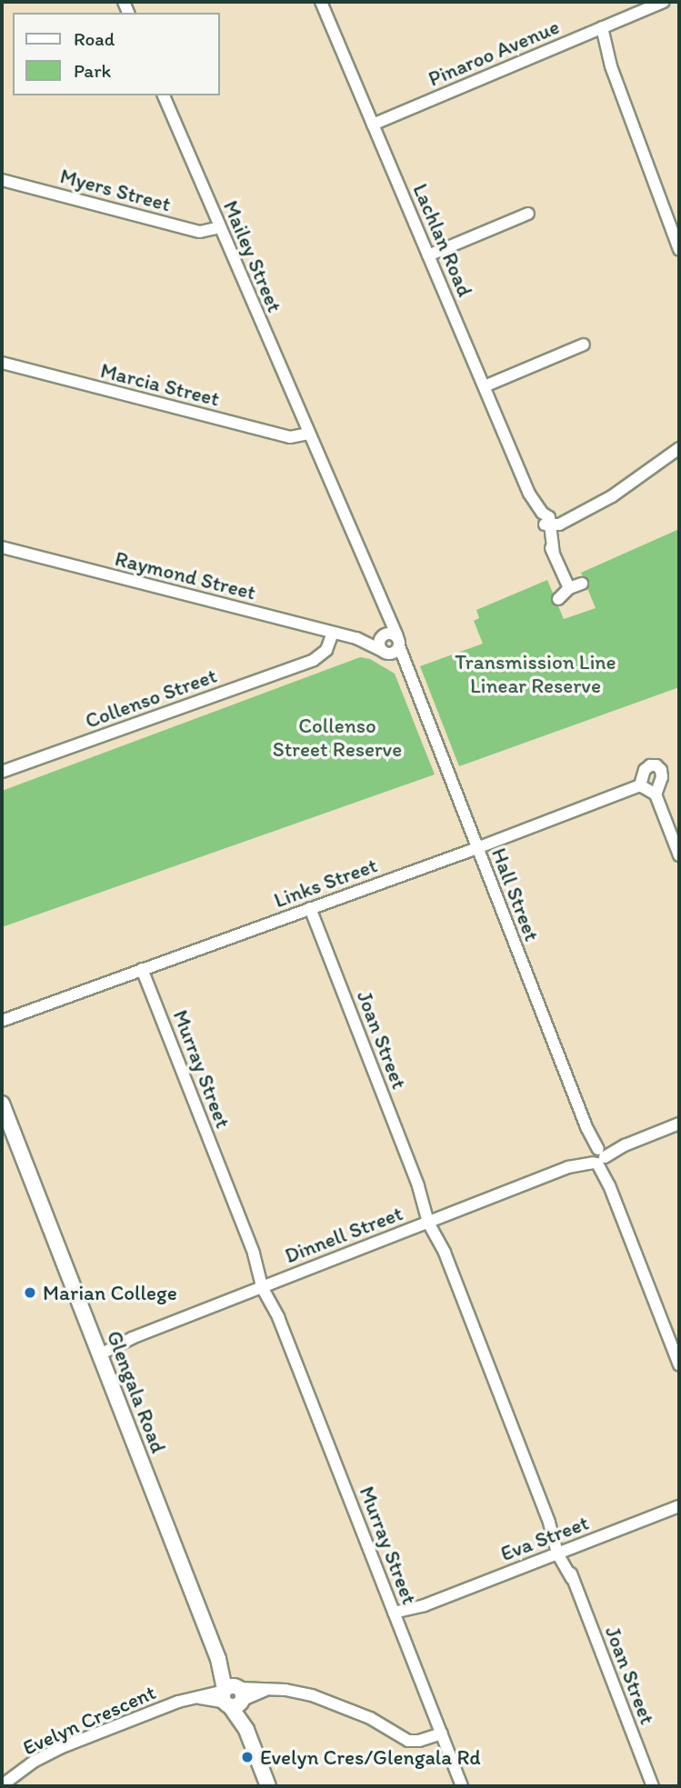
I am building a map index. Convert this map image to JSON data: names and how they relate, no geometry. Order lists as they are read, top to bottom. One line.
{"streets":{"street":["Pinaroo Avenue","Myers Street","Lachlan Road","Mailey Street","Marcia Street","Raymond Street","Collenso Street","Links Street","Hall Street","Joan Street","Murray Street","Dinnell Street","Glengala Road","Eva Street","Evelyn Crescent"]},"crossings":[["Pinaroo Avenue","Lachlan Road"],["Myers Street","Mailey Street"],["Mailey Street","Marcia Street"],["Raymond Street","Collenso Street"],["Raymond Street","Hall Street"],["Links Street","Hall Street"],["Links Street","Joan Street"],["Links Street","Murray Street"],["Hall Street","Dinnell Street"],["Joan Street","Dinnell Street"],["Joan Street","Eva Street"],["Murray Street","Dinnell Street"],["Murray Street","Eva Street"],["Murray Street","Evelyn Crescent"],["Dinnell Street","Glengala Road"],["Glengala Road","Evelyn Crescent"]],"parks":["Transmission Line Linear Reserve","Collenso Street Reserve"],"places":["Marian College","Evelyn Cres/Glengala Rd"],"legend":["Road","Park"]}
